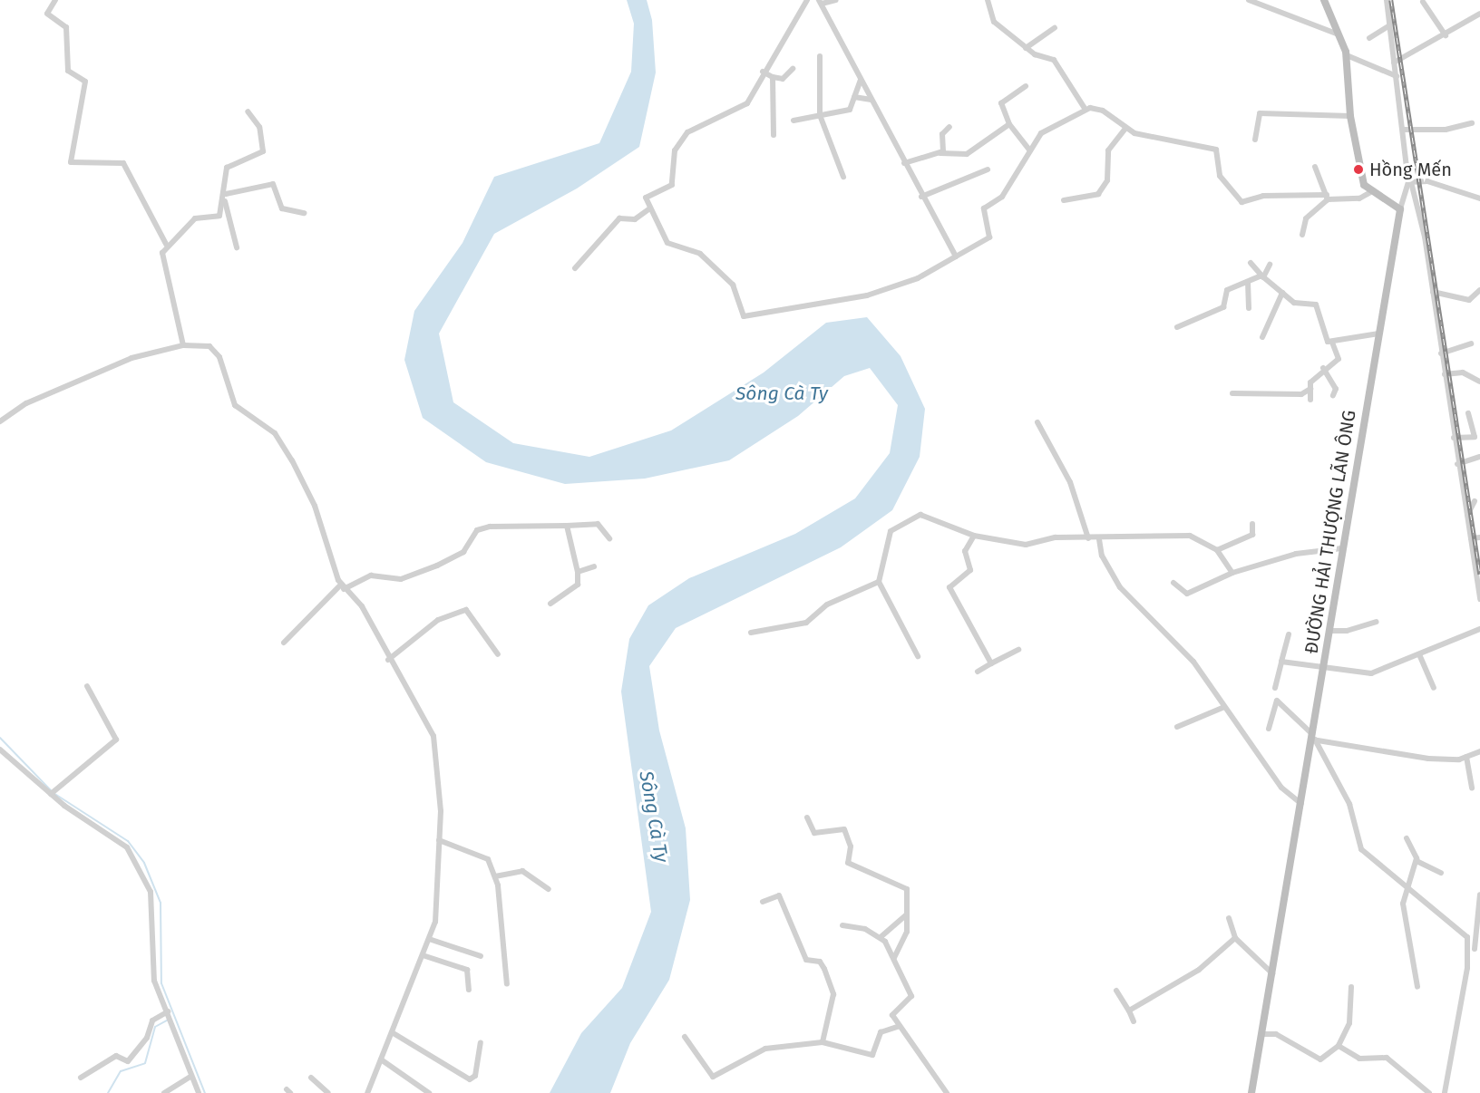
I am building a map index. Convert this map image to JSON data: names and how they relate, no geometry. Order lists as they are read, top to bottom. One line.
{"streets":{"street":["ĐƯỜNG HẢI THƯỢNG LÃN ÔNG"]},"water":["Sông Cà Ty"],"places":["Hồng Mến"]}
